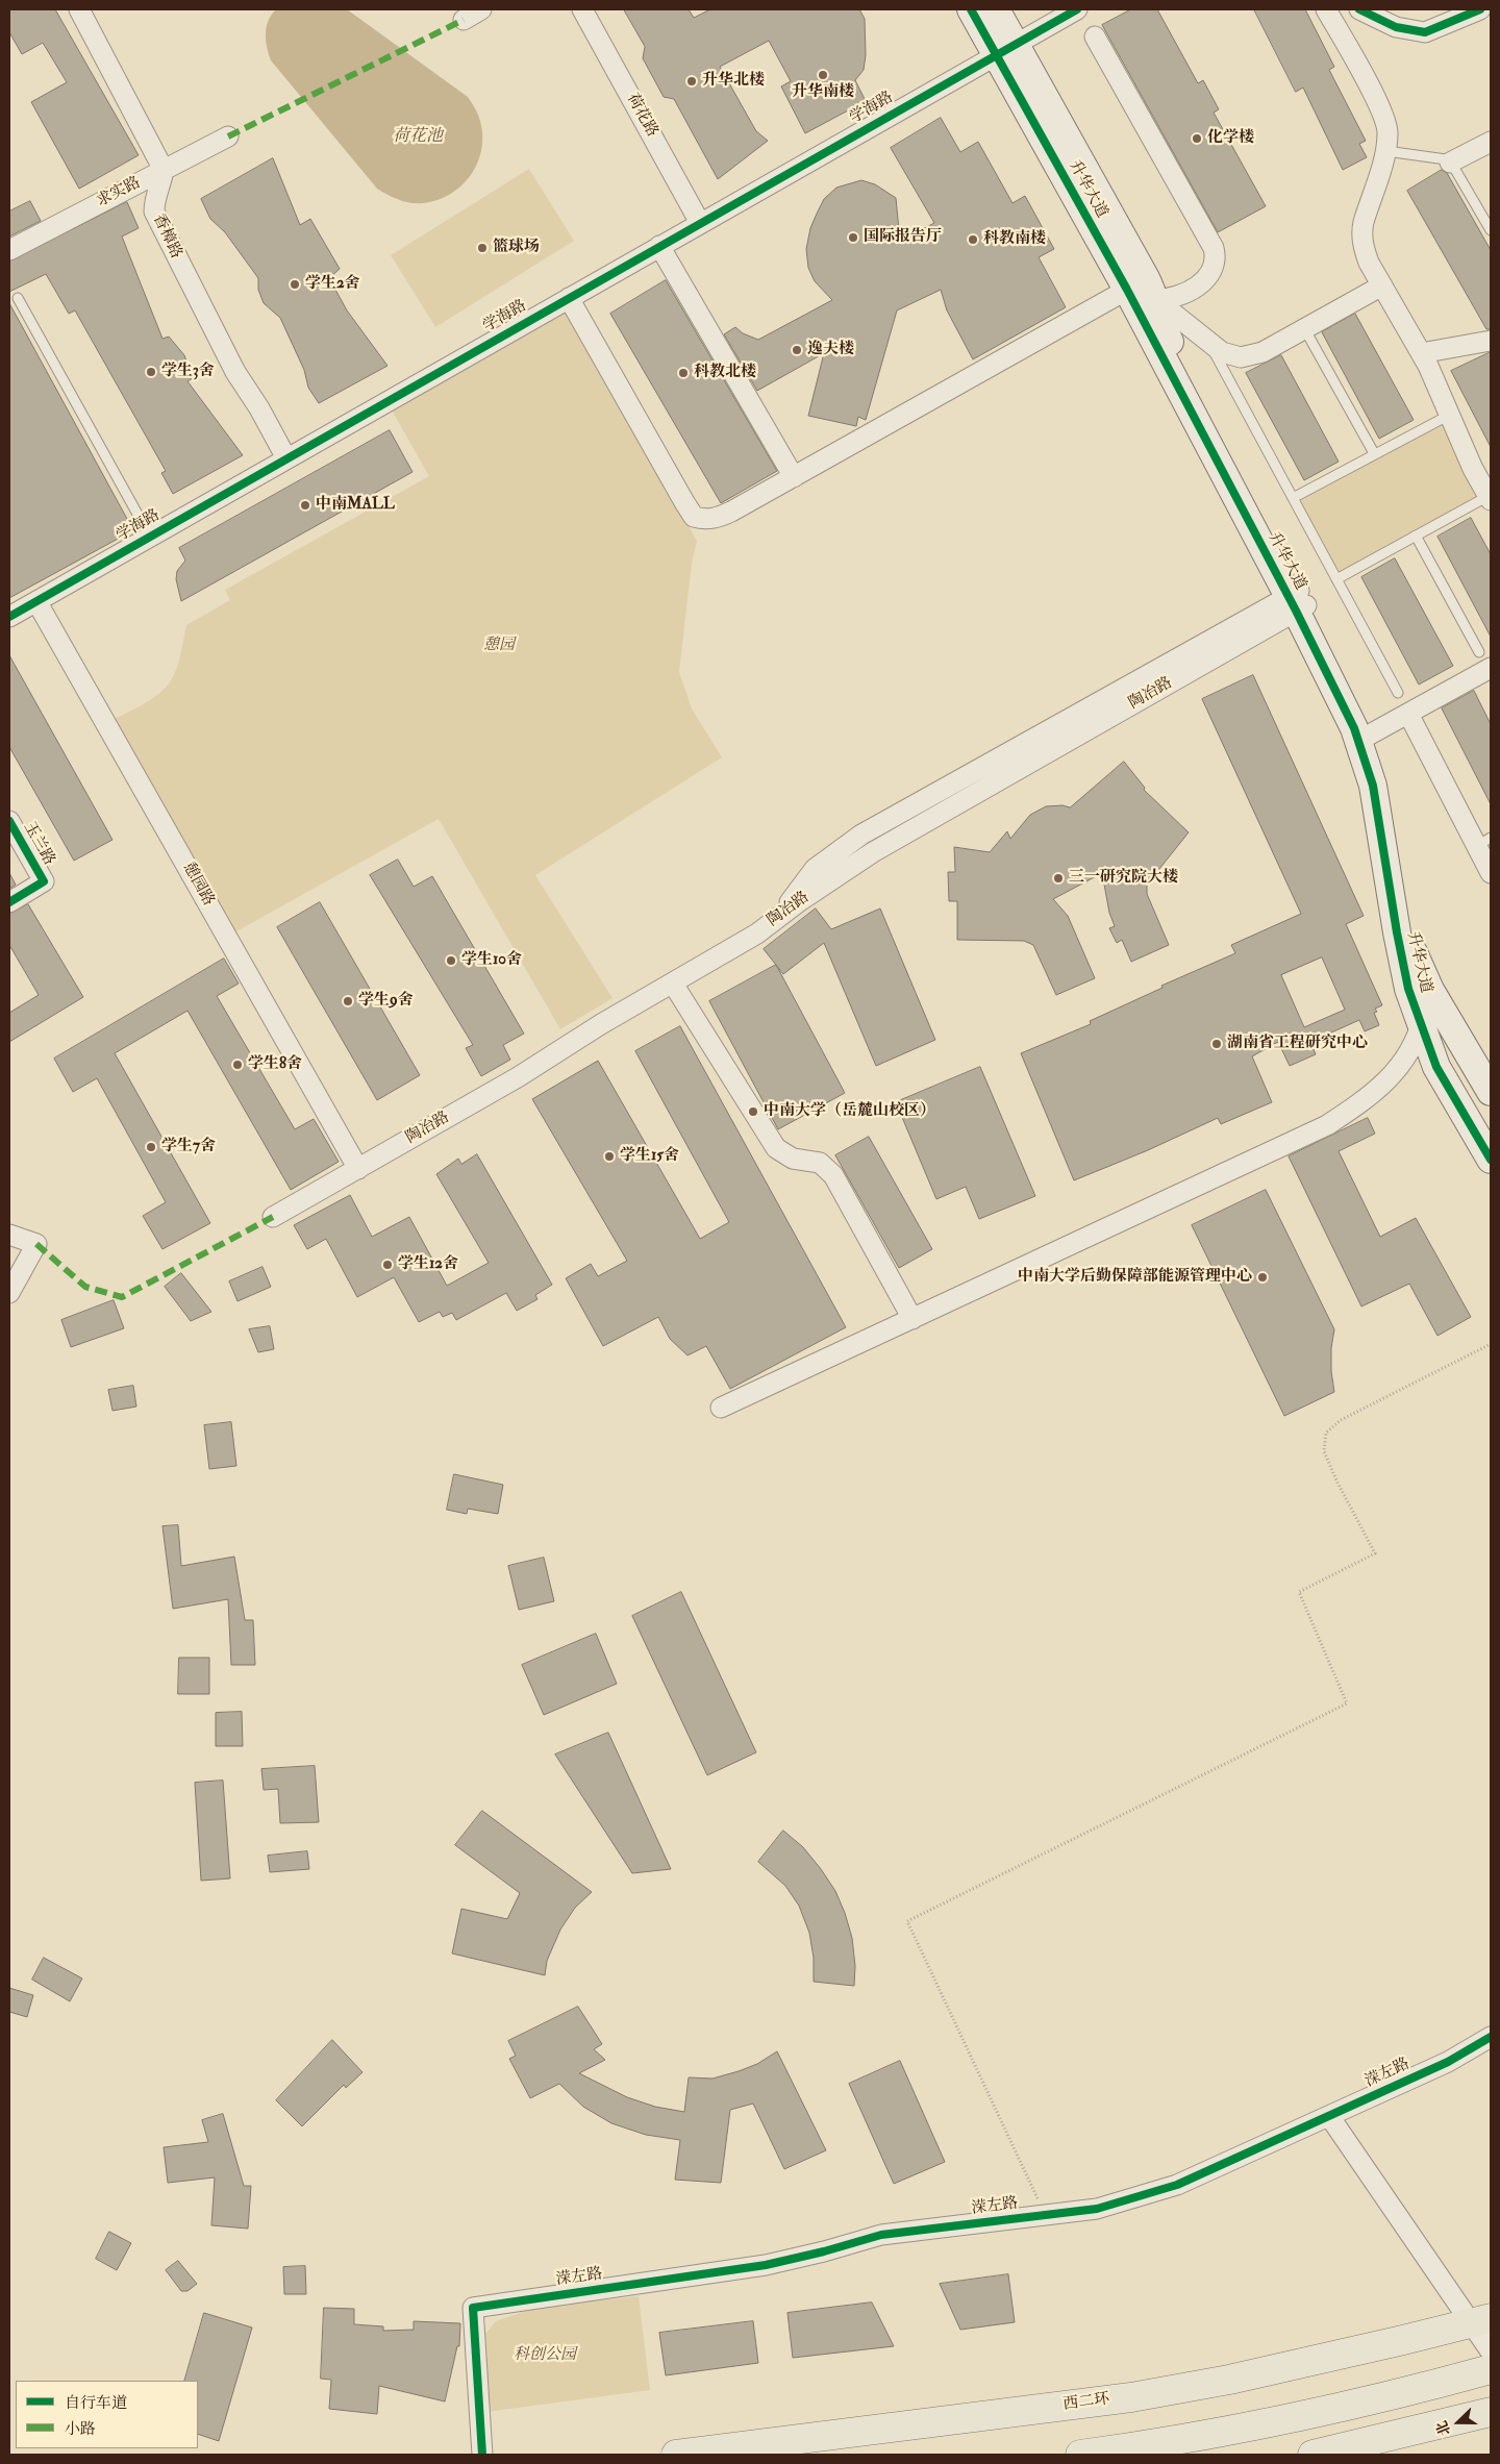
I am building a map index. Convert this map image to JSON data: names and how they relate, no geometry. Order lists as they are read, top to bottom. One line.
{"streets":{"main road":["西二环"],"street":["学海路","荷花路","升华大道","求实路","香樟路","陶冶路","玉兰路","憩园路","溁左路"]},"crossings":[["学海路","荷花路"],["学海路","升华大道"],["学海路","香樟路"],["学海路","憩园路"],["升华大道","陶冶路"],["求实路","香樟路"],["陶冶路","憩园路"]],"water":["荷花池"],"parks":["憩园","科创公园"],"places":["升华南楼","升华北楼","化学楼","国际报告厅","科教南楼","篮球场","学生2舍","逸夫楼","学生3舍","科教北楼","中南MALL","三一研究院大楼","学生10舍","学生9舍","湖南省工程研究中心","学生8舍","中南大学（岳麓山校区）","学生7舍","学生15舍","学生12舍","中南大学后勤保障部能源管理中心"],"legend":["自行车道","小路"],"north":"left"}
